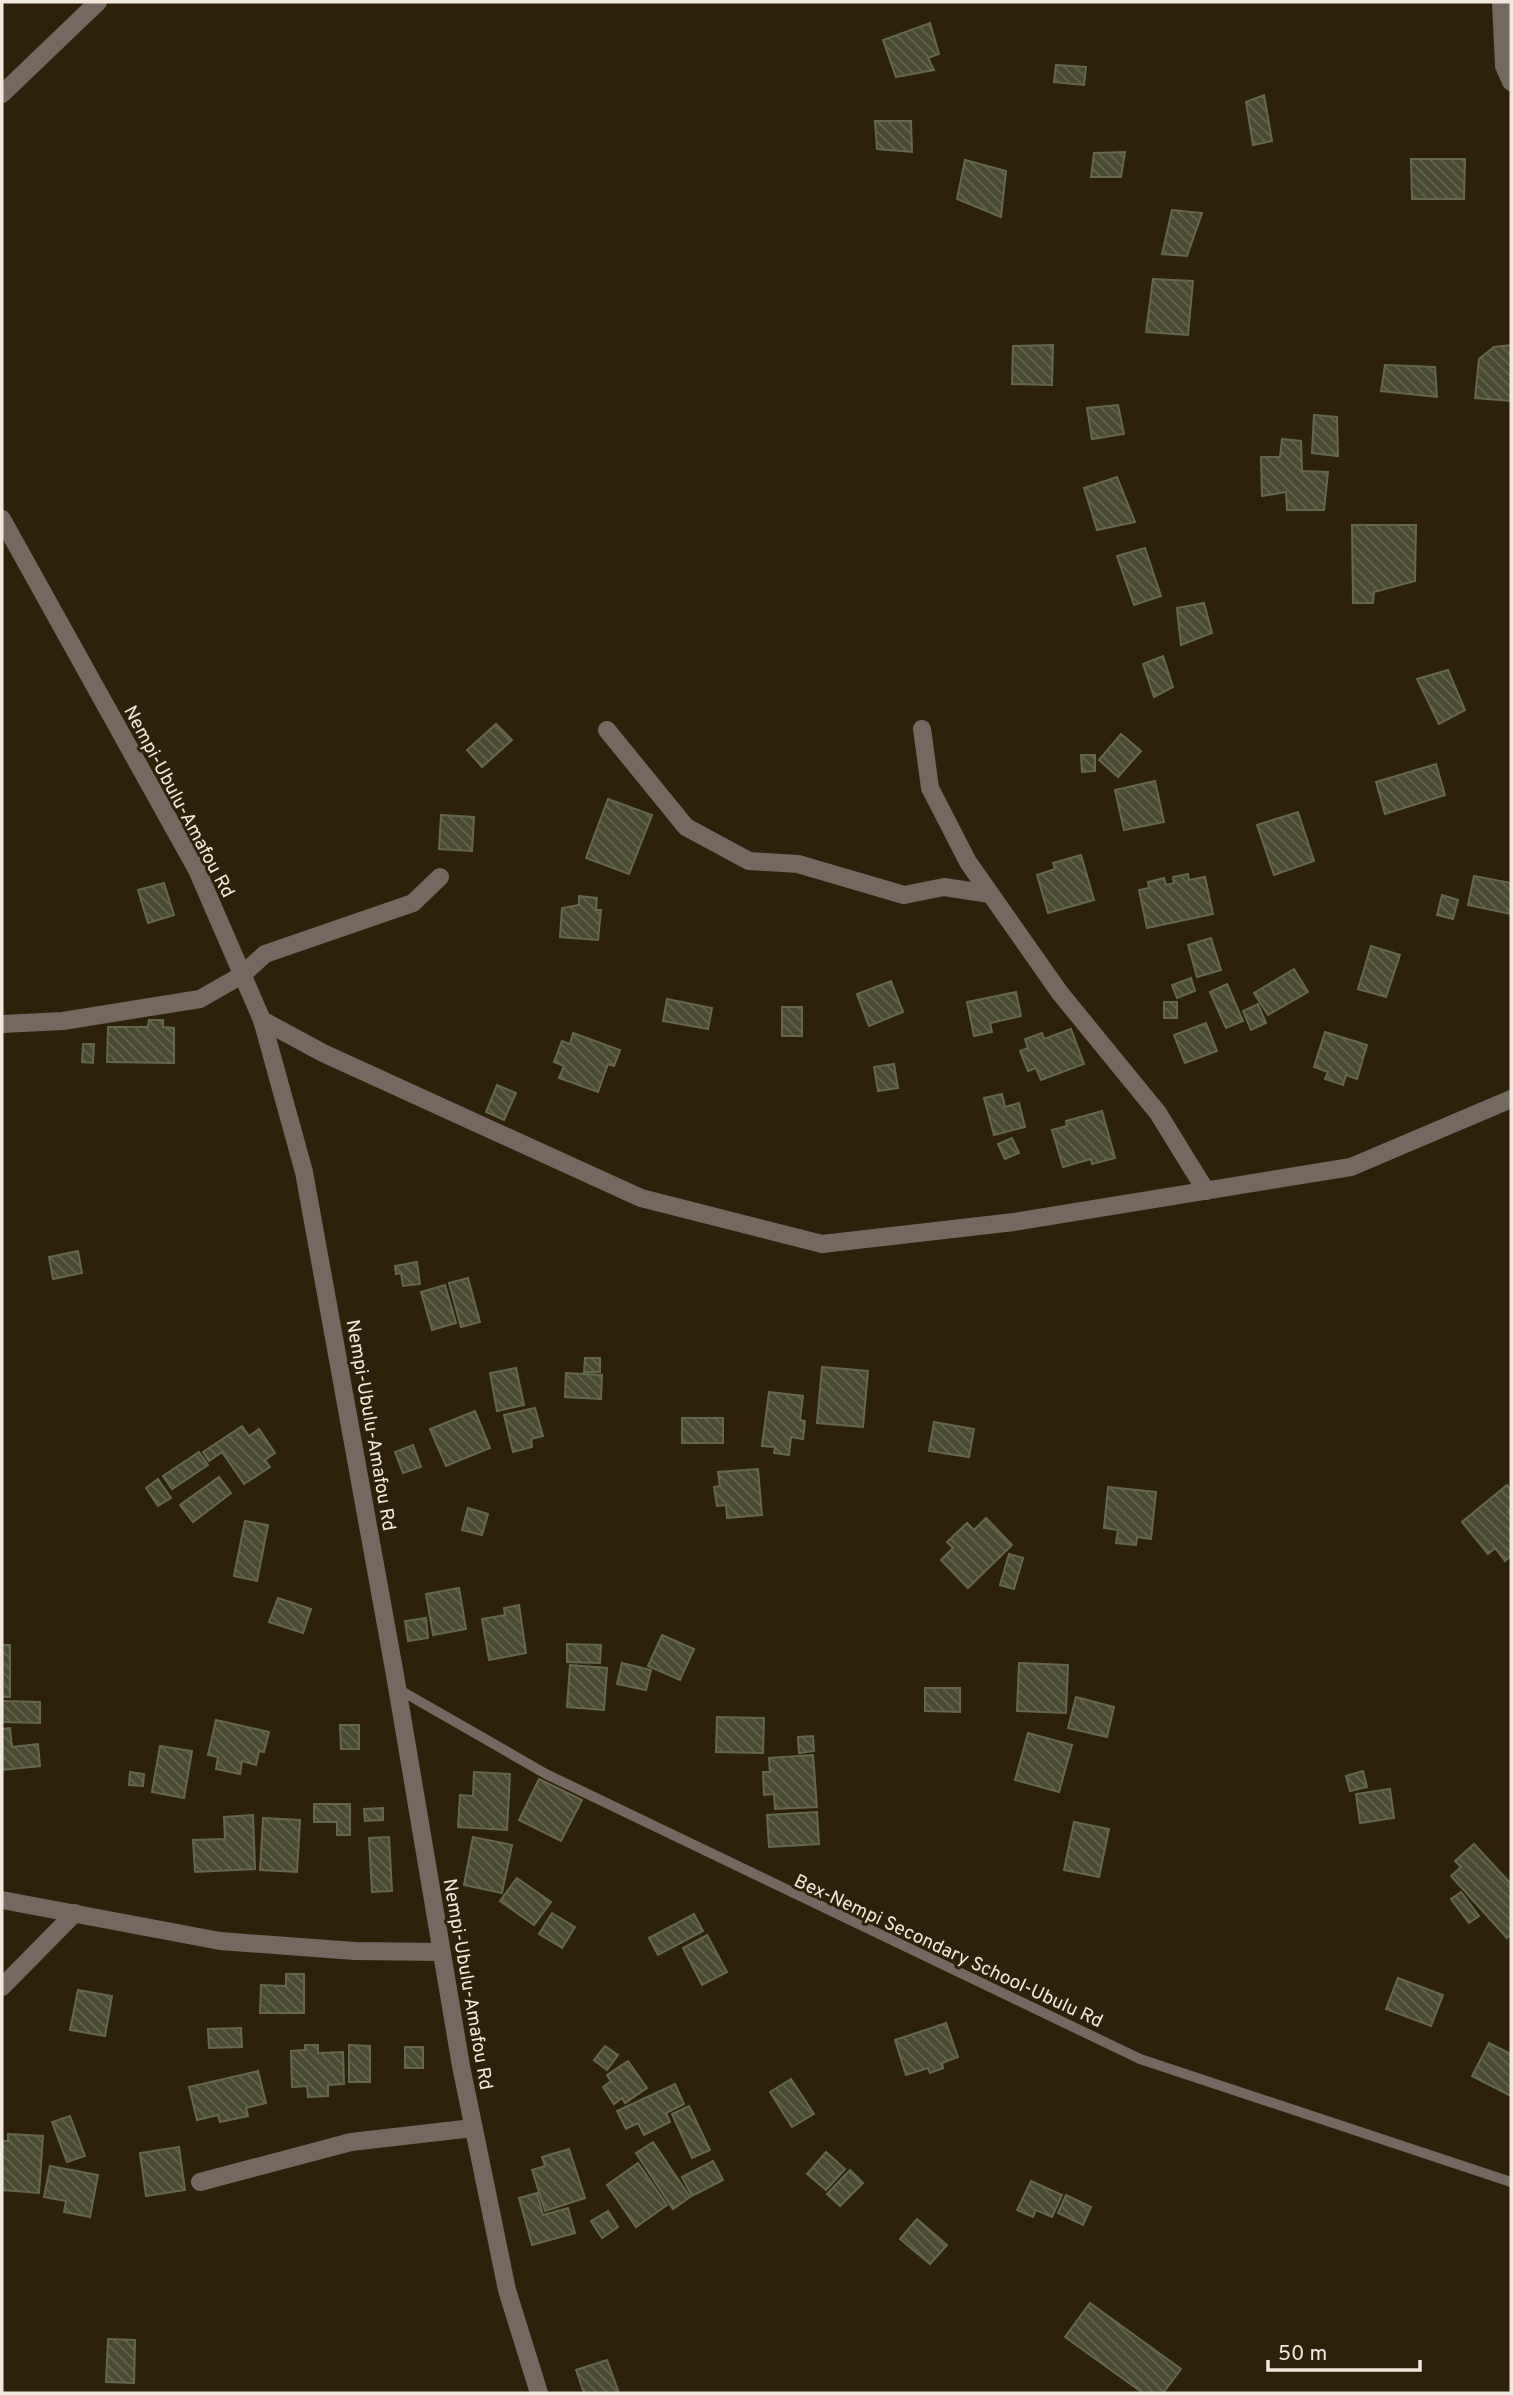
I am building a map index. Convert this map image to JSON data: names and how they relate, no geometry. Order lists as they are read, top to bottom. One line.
{"streets":{"street":["Nempi-Ubulu-Amafou Rd"],"lane":["Bex-Nempi Secondary School-Ubulu Rd"]},"crossings":[["Nempi-Ubulu-Amafou Rd","Bex-Nempi Secondary School-Ubulu Rd"]],"scale_bar":"50 m"}
